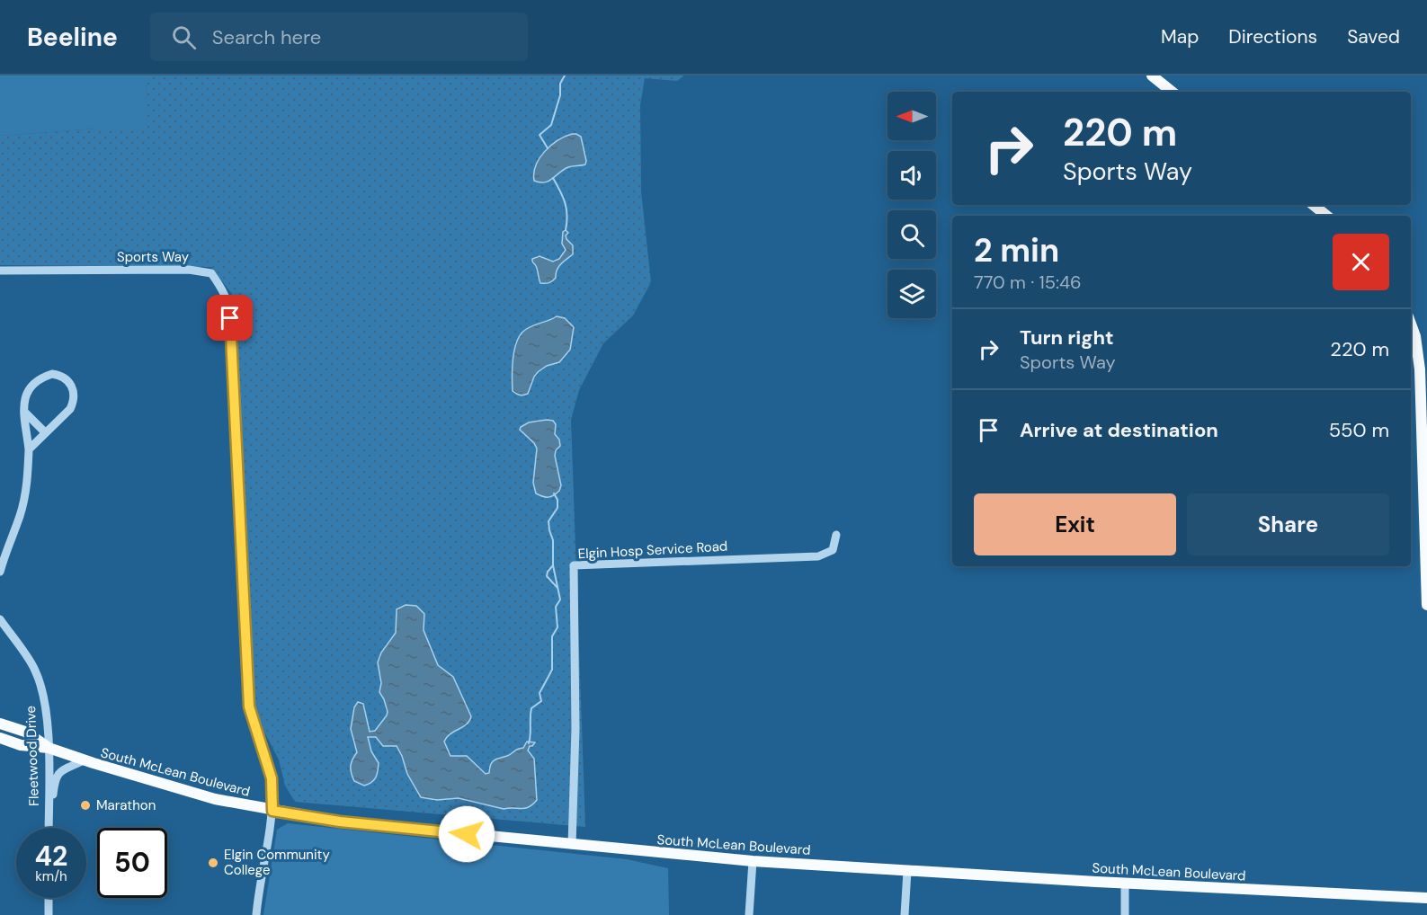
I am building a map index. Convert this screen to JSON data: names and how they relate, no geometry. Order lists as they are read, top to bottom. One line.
{"streets":{"main road":["South McLean Boulevard"],"street":["Sports Way","Elgin Hosp Service Road","Fleetwood Drive"]},"crossings":[["Sports Way","South McLean Boulevard"],["Elgin Hosp Service Road","South McLean Boulevard"],["Fleetwood Drive","South McLean Boulevard"]],"places":["Marathon","Elgin Community College"],"north":"left","page":{"header":"Beeline","search":"Search here","nav":["Map","Directions","Saved"],"turn":["220 m","Sports Way"],"heading":["2 min","770 m · 15:46"],"list":[{"name":"Turn right","note":"Sports Way","value":"220 m"},{"name":"Arrive at destination","value":"550 m"}],"buttons":["Exit","Share"],"speed":"42 km/h","limit":"50"}}
